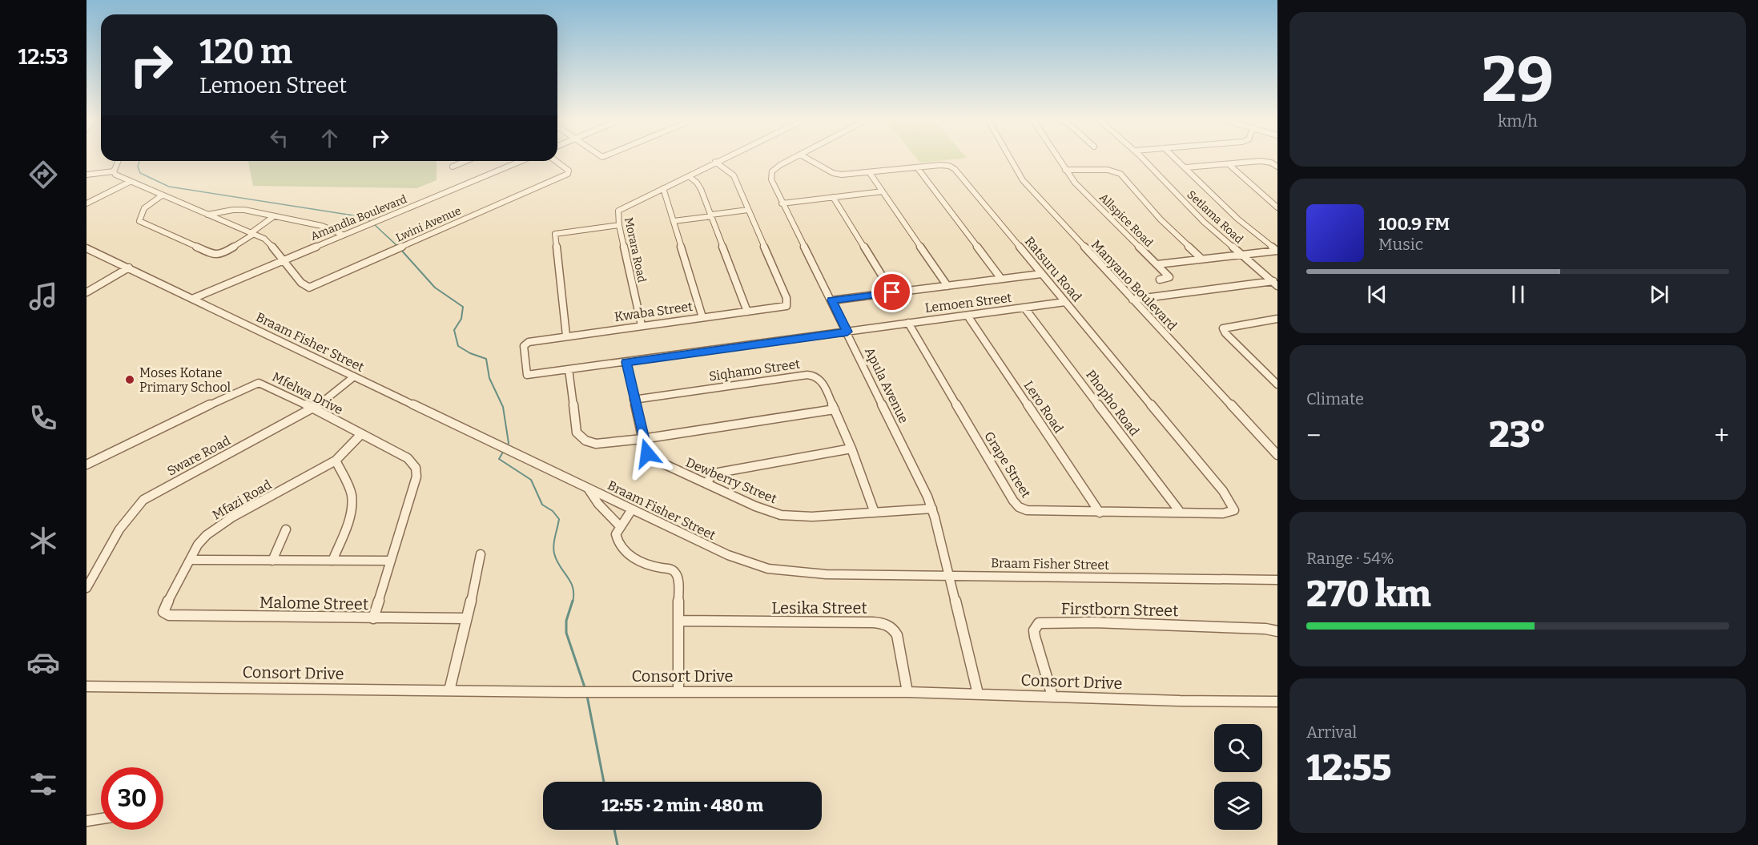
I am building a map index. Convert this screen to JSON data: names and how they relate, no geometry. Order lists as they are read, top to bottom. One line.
{"streets":{"street":["Setlama Road","Amandla Boulevard","Allspice Road","Lwini Avenue","Morara Road","Ratsuru Road","Manyano Boulevard","Lemoen Street","Kwaba Street","Braam Fisher Street","Siqhamo Street","Apula Avenue","Mfelwa Drive","Phopho Road","Lero Road","Sware Road","Grape Street","Dewberry Street","Mfazi Road","Malome Street","Lesika Street","Firstborn Street","Consort Drive"]},"crossings":[["Setlama Road","Allspice Road"],["Amandla Boulevard","Lwini Avenue"],["Amandla Boulevard","Braam Fisher Street"],["Morara Road","Kwaba Street"],["Ratsuru Road","Lemoen Street"],["Ratsuru Road","Grape Street"],["Lemoen Street","Kwaba Street"],["Lemoen Street","Apula Avenue"],["Lemoen Street","Phopho Road"],["Lemoen Street","Lero Road"],["Lemoen Street","Grape Street"],["Lemoen Street","Dewberry Street"],["Braam Fisher Street","Apula Avenue"],["Braam Fisher Street","Sware Road"],["Siqhamo Street","Dewberry Street"],["Apula Avenue","Dewberry Street"],["Apula Avenue","Consort Drive"],["Mfelwa Drive","Sware Road"],["Mfelwa Drive","Mfazi Road"],["Phopho Road","Grape Street"],["Lero Road","Grape Street"],["Mfazi Road","Malome Street"],["Lesika Street","Consort Drive"],["Firstborn Street","Consort Drive"]],"places":["Moses Kotane Primary School"],"page":{"tabs":"12:53","tile":[["29","km/h"],"Climate",["Range · 54%","270 km"],["Arrival","12:55"]],"turn":["120 m","Lemoen Street"],"song":["100.9 FM","Music"],"heat":["−","23°","+"],"limit":"30","trip":"12:55 · 2 min · 480 m"}}
